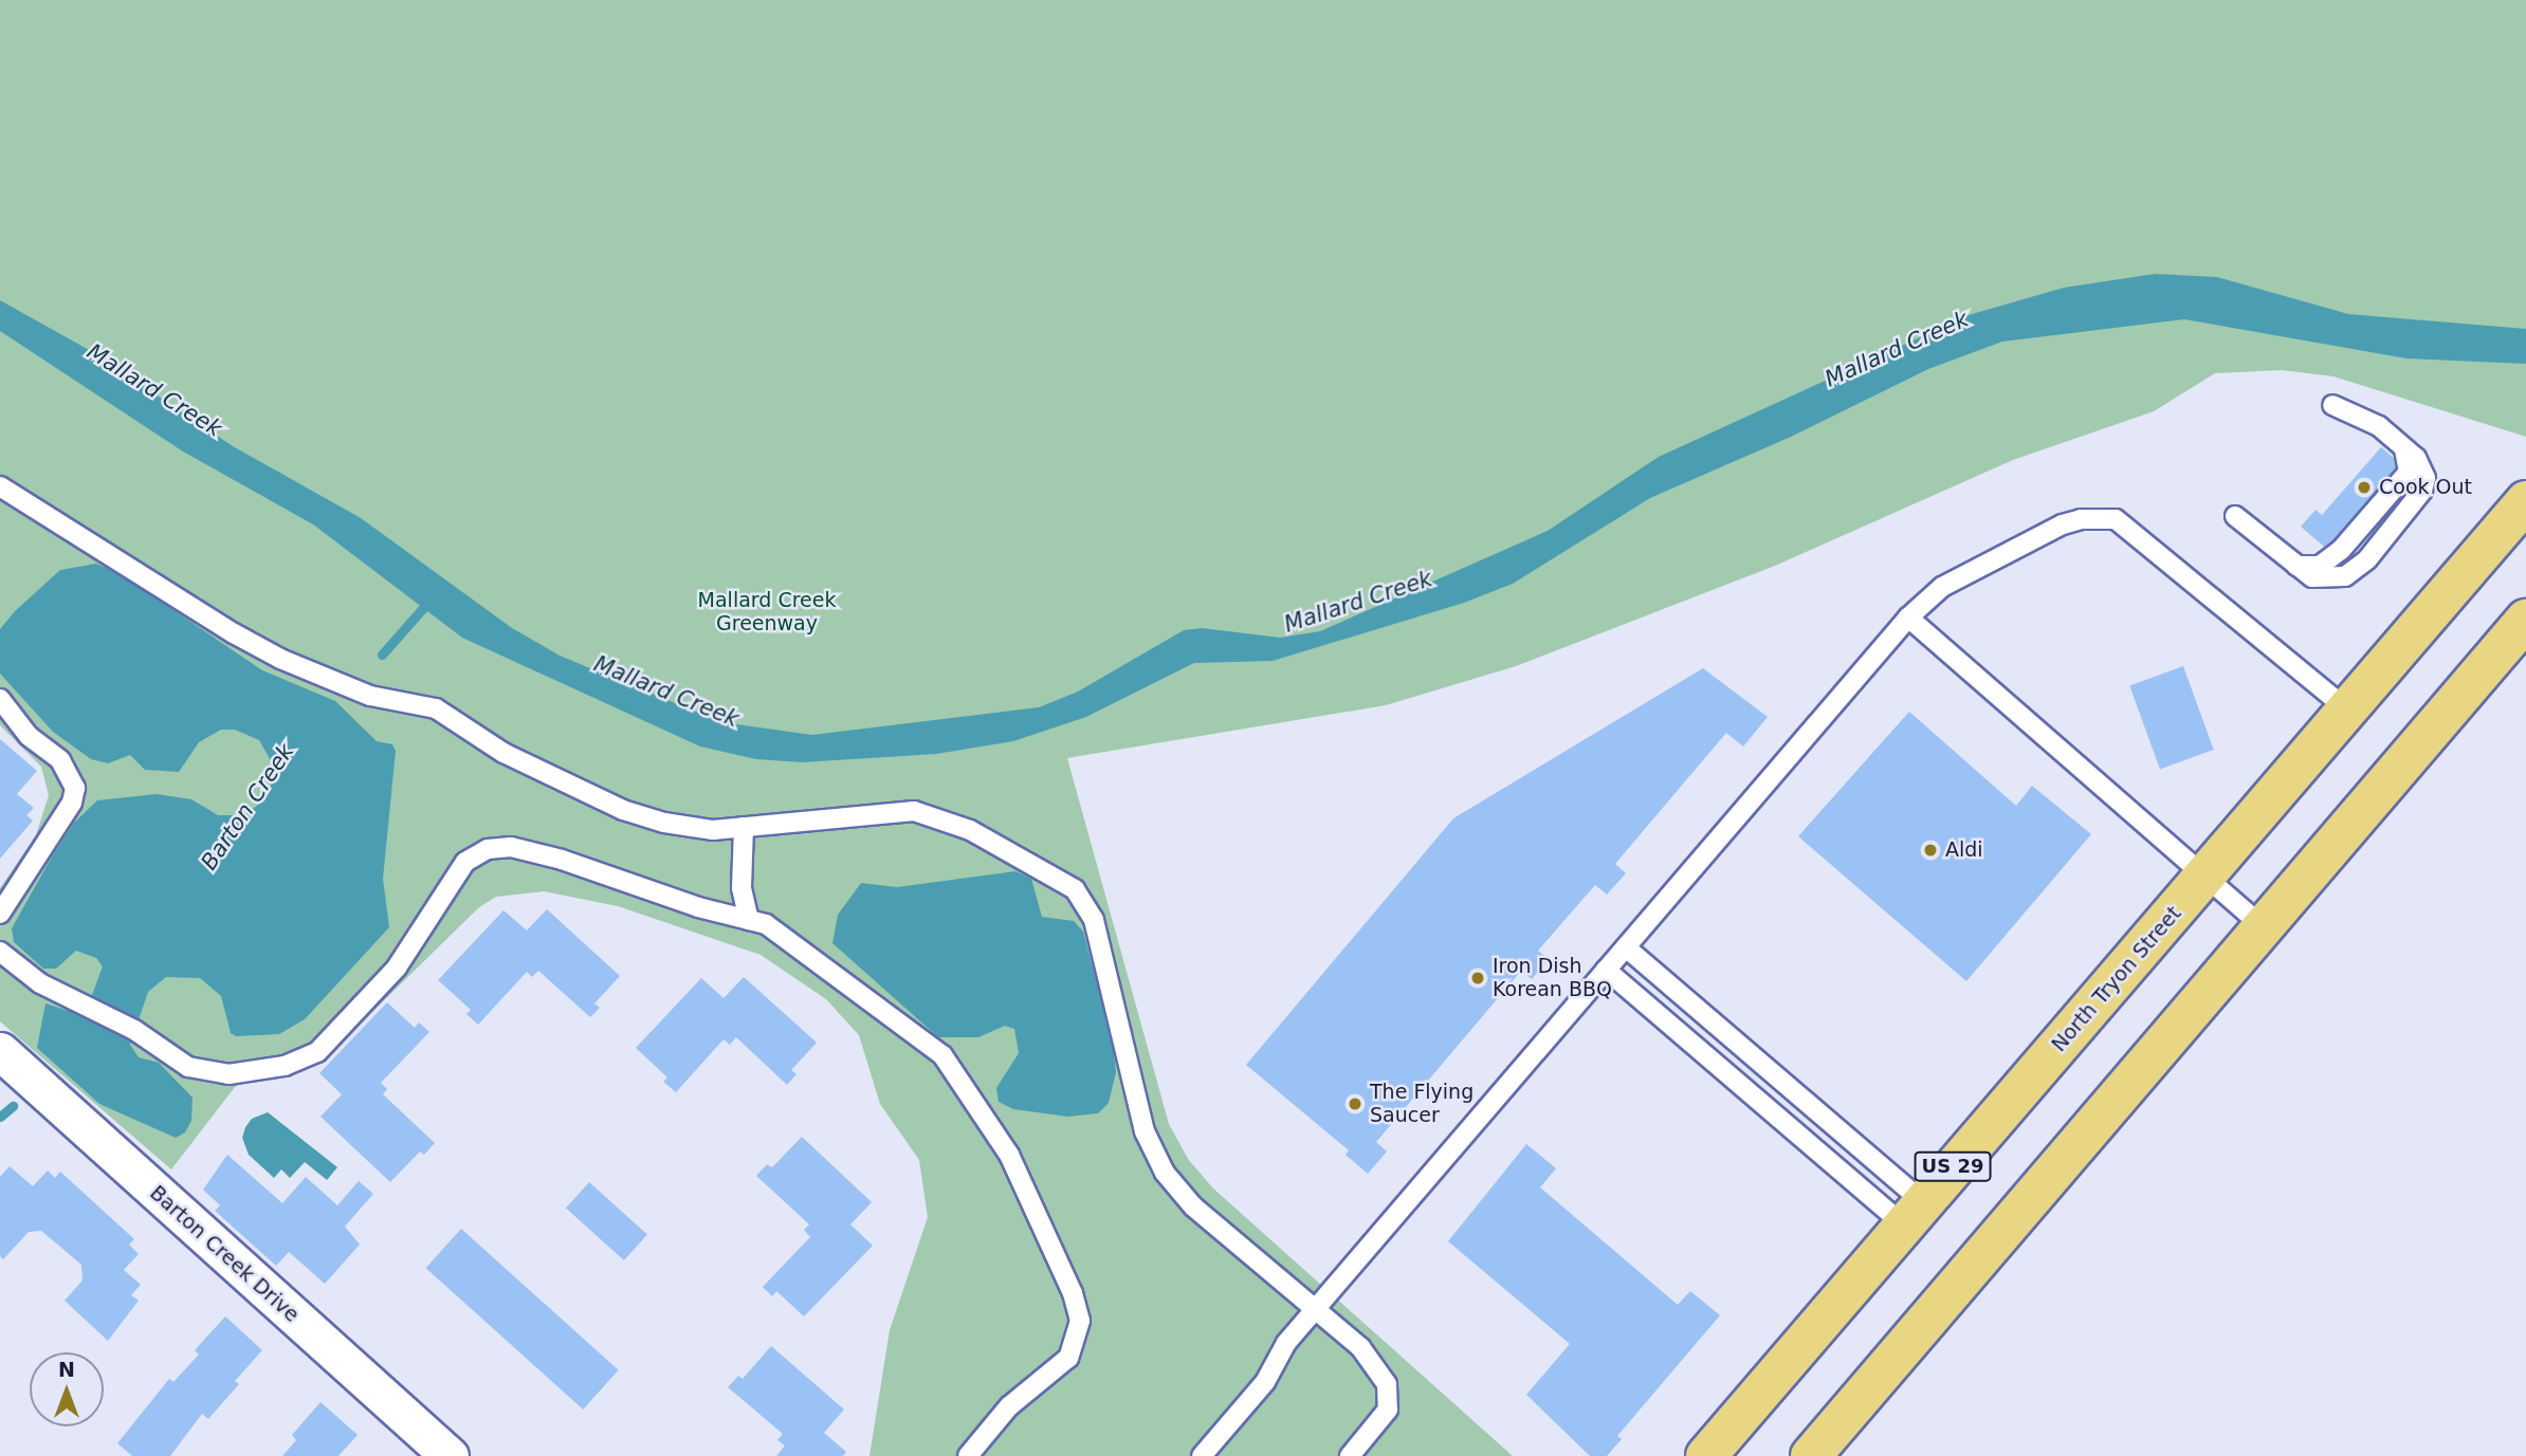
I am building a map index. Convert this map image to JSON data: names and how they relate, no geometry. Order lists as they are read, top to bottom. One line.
{"streets":{"main road":["North Tryon Street","US 29"],"street":["Barton Creek Drive"]},"water":["Mallard Creek","Barton Creek"],"parks":["Mallard Creek Greenway"],"places":["Cook Out","Aldi","Iron Dish Korean BBQ","The Flying Saucer"],"north":"top"}
